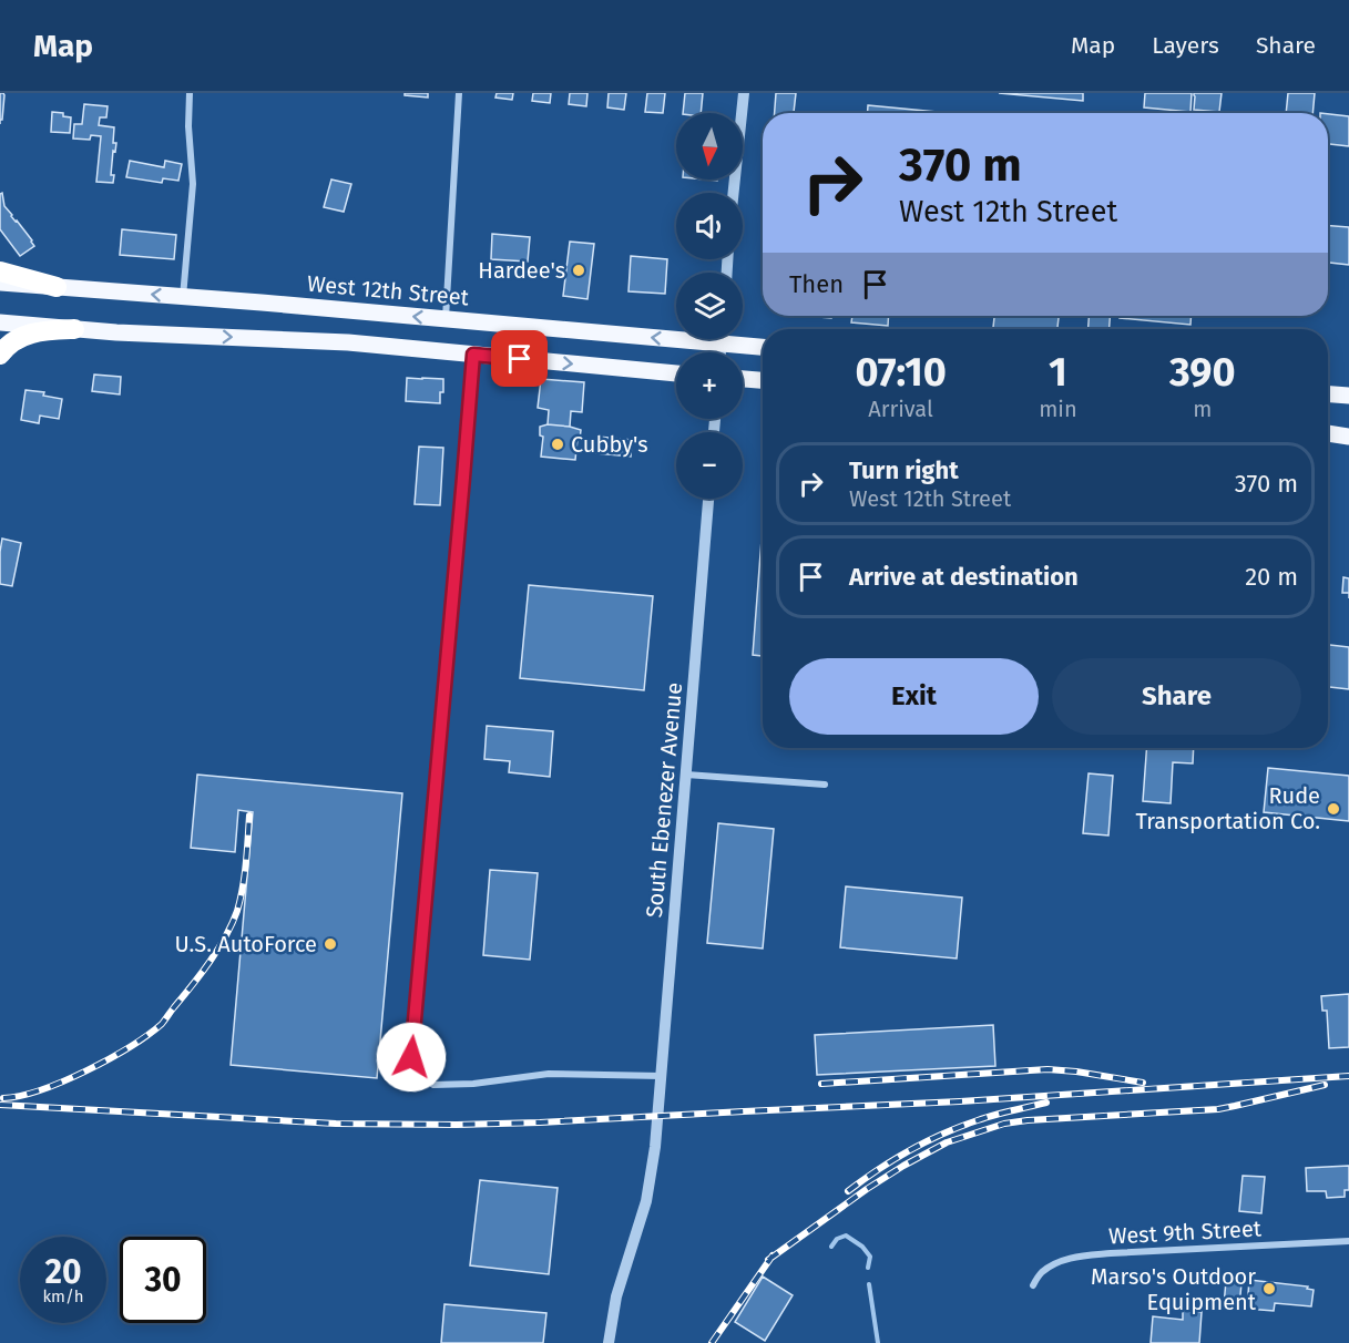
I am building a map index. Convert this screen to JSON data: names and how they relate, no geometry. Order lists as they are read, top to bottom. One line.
{"streets":{"main road":["West 12th Street"],"street":["South Ebenezer Avenue","West 9th Street"]},"places":["Hardee's","Cubby's","Rude Transportation Co.","U.S. AutoForce","Marso's Outdoor Equipment"],"north":"bottom","page":{"header":"Map","nav":["Map","Layers","Share"],"map_buttons":["+","−"],"turn":["370 m","West 12th Street"],"then":"Then","eta":["07:10","Arrival","1","min","390","m"],"list":[{"name":"Turn right","note":"West 12th Street","value":"370 m"},{"name":"Arrive at destination","value":"20 m"}],"buttons":["Exit","Share"],"speed":"20 km/h","limit":"30"}}
